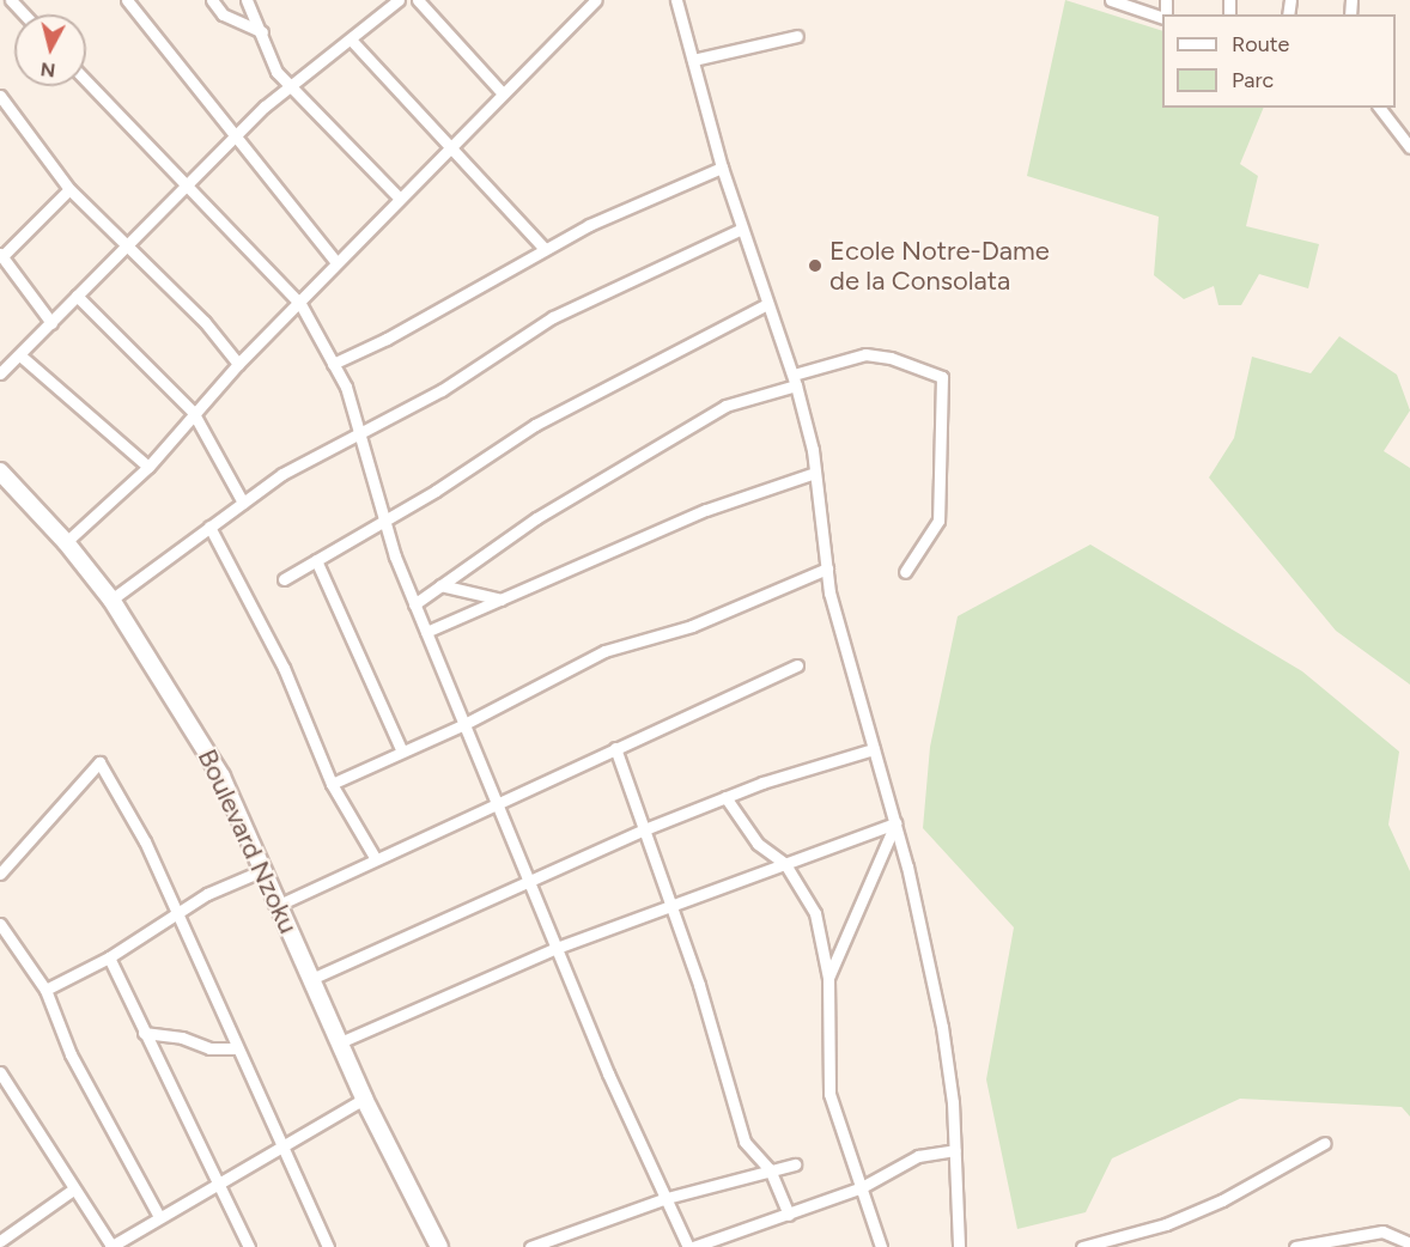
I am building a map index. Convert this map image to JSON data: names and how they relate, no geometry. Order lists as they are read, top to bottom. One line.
{"streets":{"street":["Boulevard Nzoku"]},"places":["Ecole Notre-Dame de la Consolata"],"legend":["Route","Parc"],"north":"bottom"}
